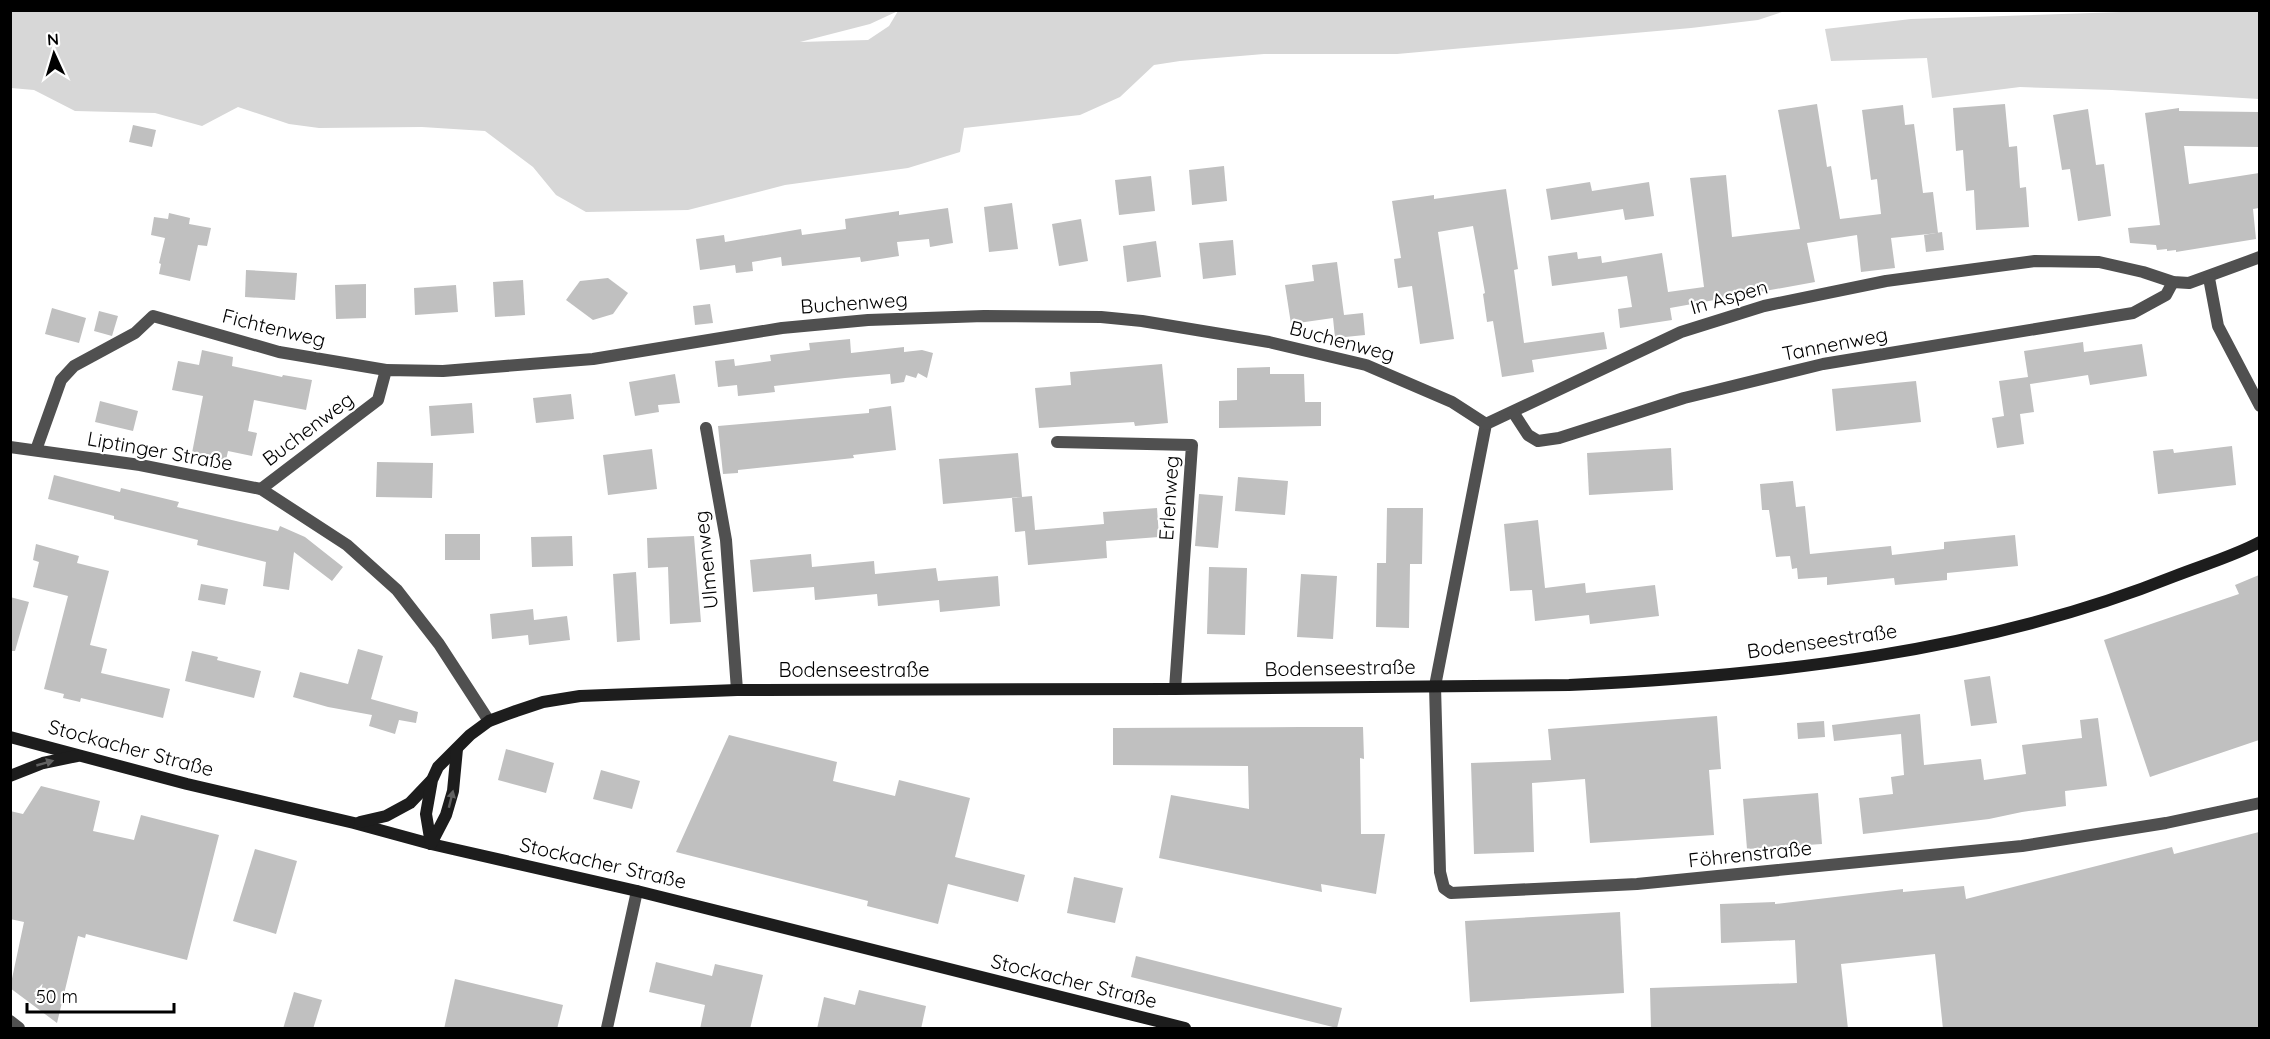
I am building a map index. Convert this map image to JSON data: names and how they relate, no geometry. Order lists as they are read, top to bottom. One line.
{"streets":{"street":["In Aspen","Buchenweg","Fichtenweg","Tannenweg","Liptinger Straße","Erlenweg","Ulmenweg","Bodenseestraße","Stockacher Straße","Föhrenstraße"]},"crossings":[["In Aspen","Buchenweg"],["In Aspen","Tannenweg"],["Buchenweg","Fichtenweg"],["Buchenweg","Liptinger Straße"],["Fichtenweg","Liptinger Straße"],["Liptinger Straße","Bodenseestraße"],["Erlenweg","Bodenseestraße"],["Ulmenweg","Bodenseestraße"],["Bodenseestraße","Stockacher Straße"],["Bodenseestraße","Föhrenstraße"]],"scale_bar":"50 m","north":"top"}
